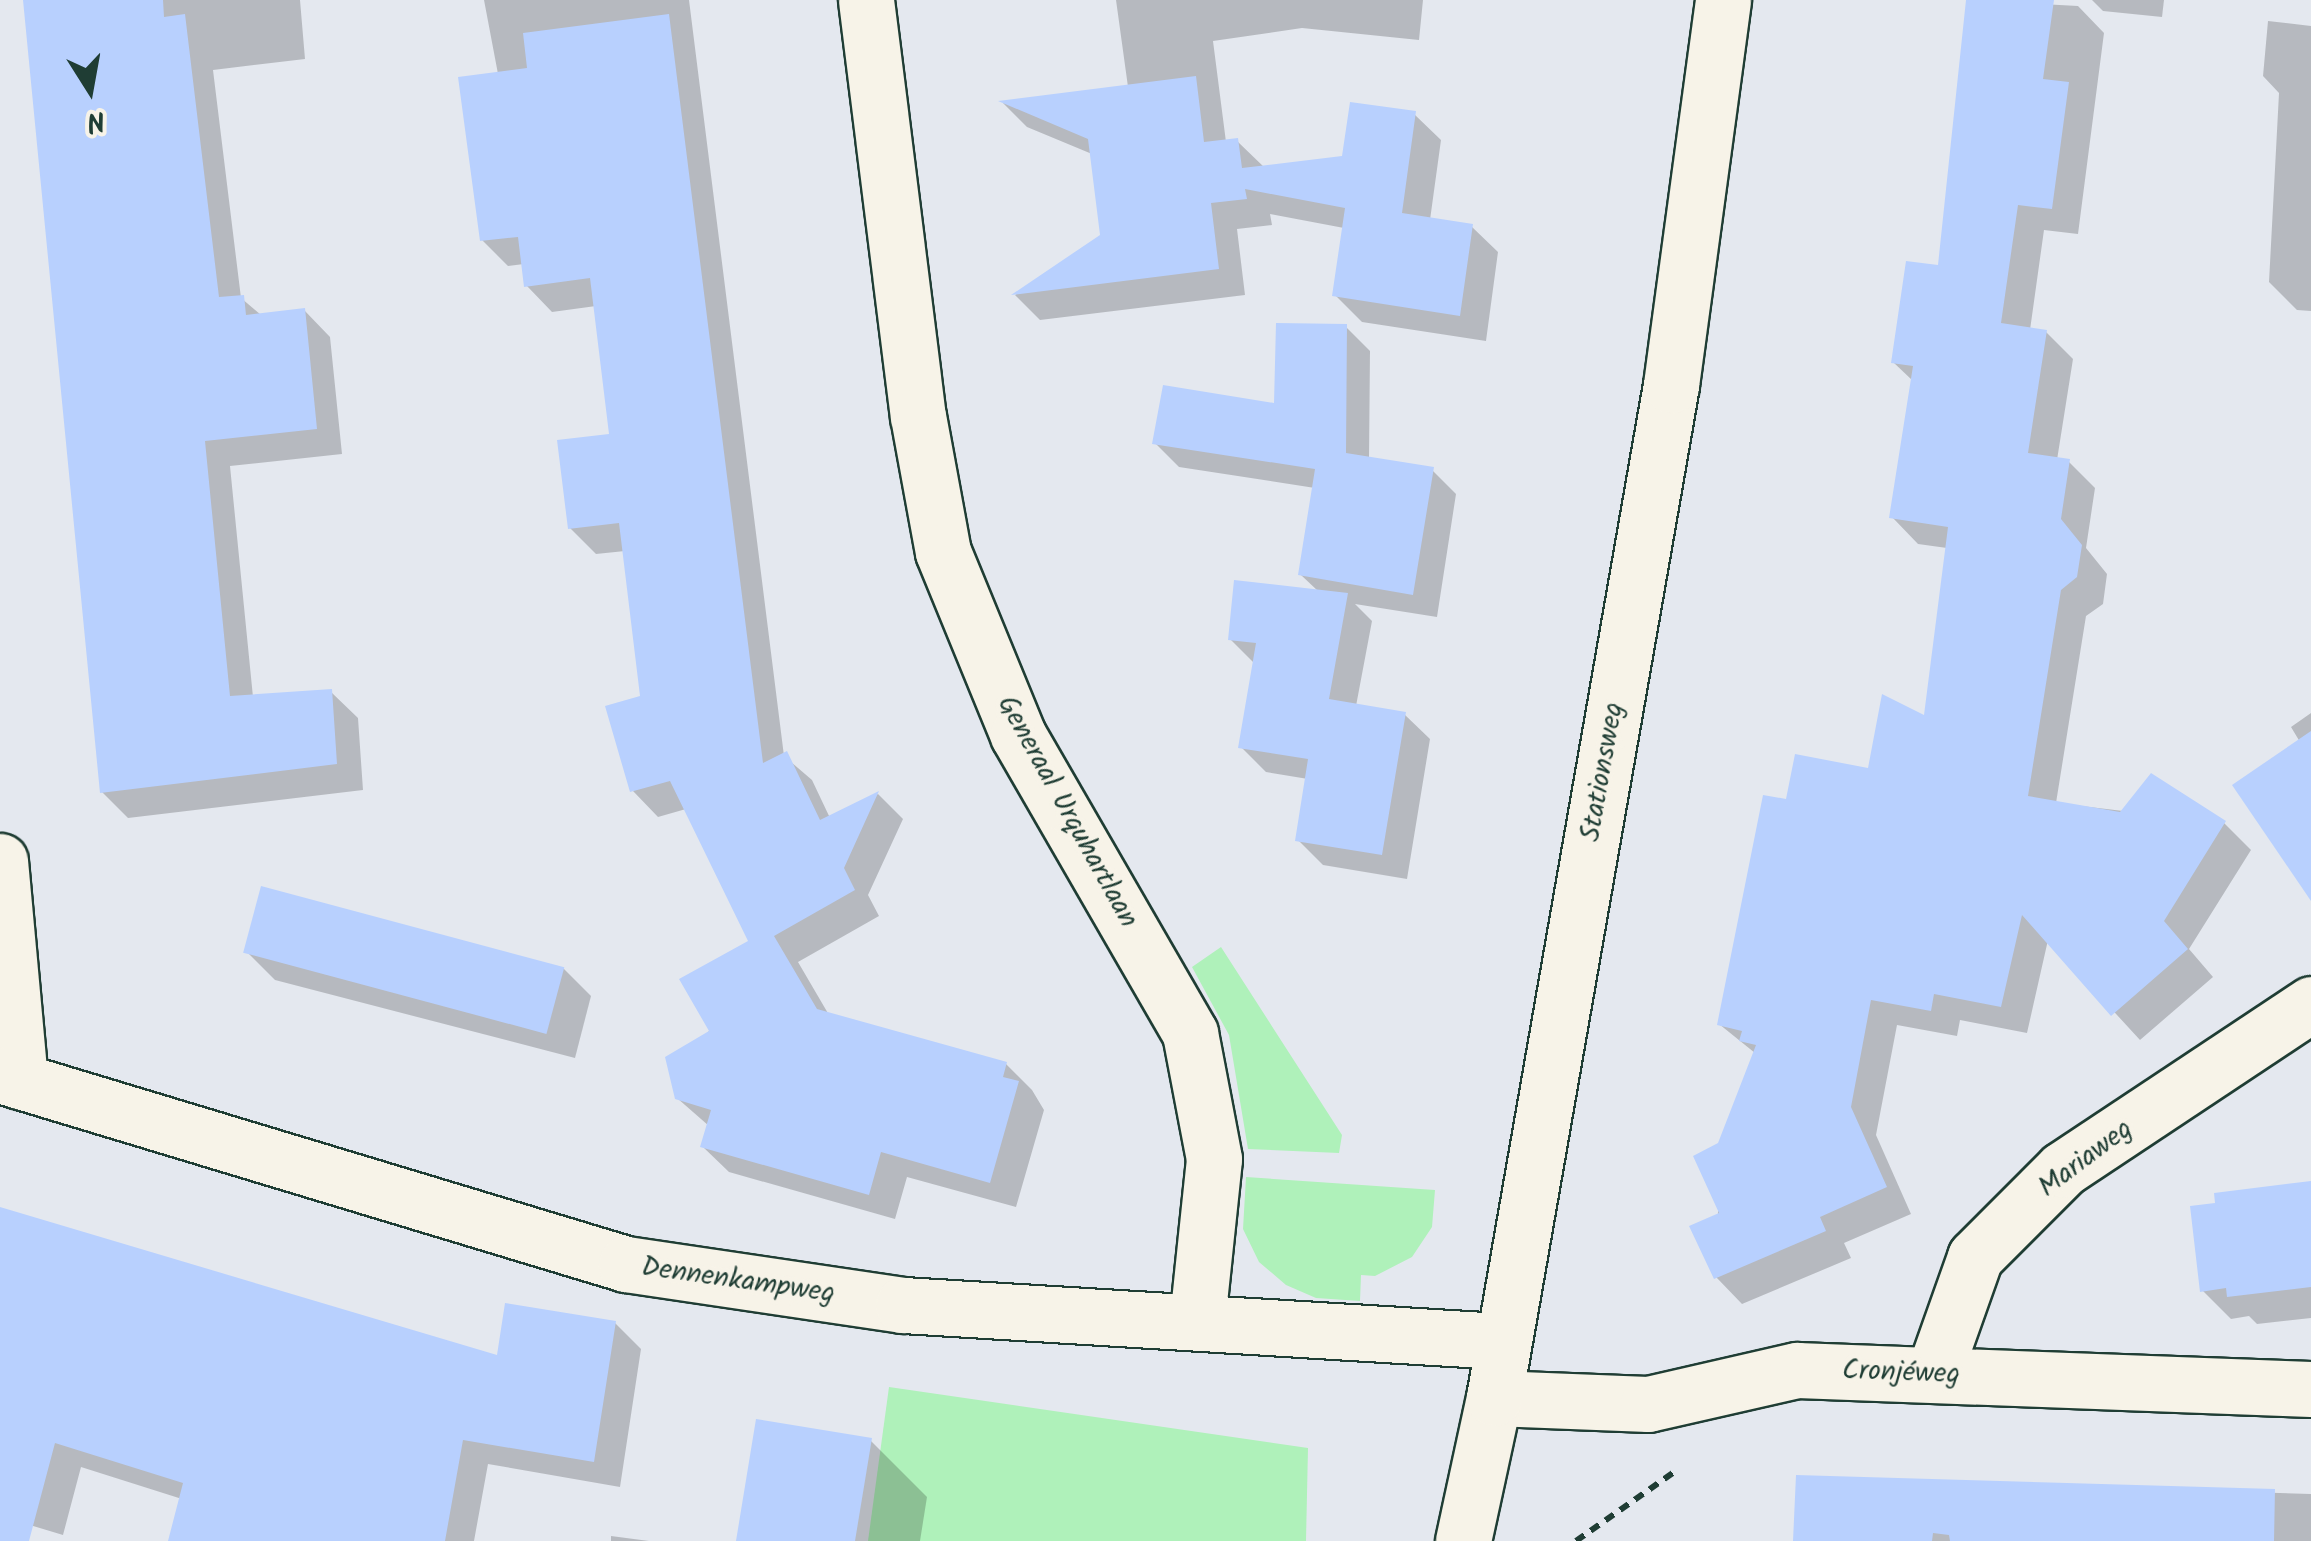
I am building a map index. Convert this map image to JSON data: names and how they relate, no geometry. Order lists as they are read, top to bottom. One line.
{"streets":{"street":["Stationsweg","Generaal Urquhartlaan","Mariaweg","Dennenkampweg","Cronjéweg"]},"crossings":[["Stationsweg","Dennenkampweg"],["Stationsweg","Cronjéweg"],["Generaal Urquhartlaan","Dennenkampweg"],["Mariaweg","Cronjéweg"]],"north":"bottom"}
